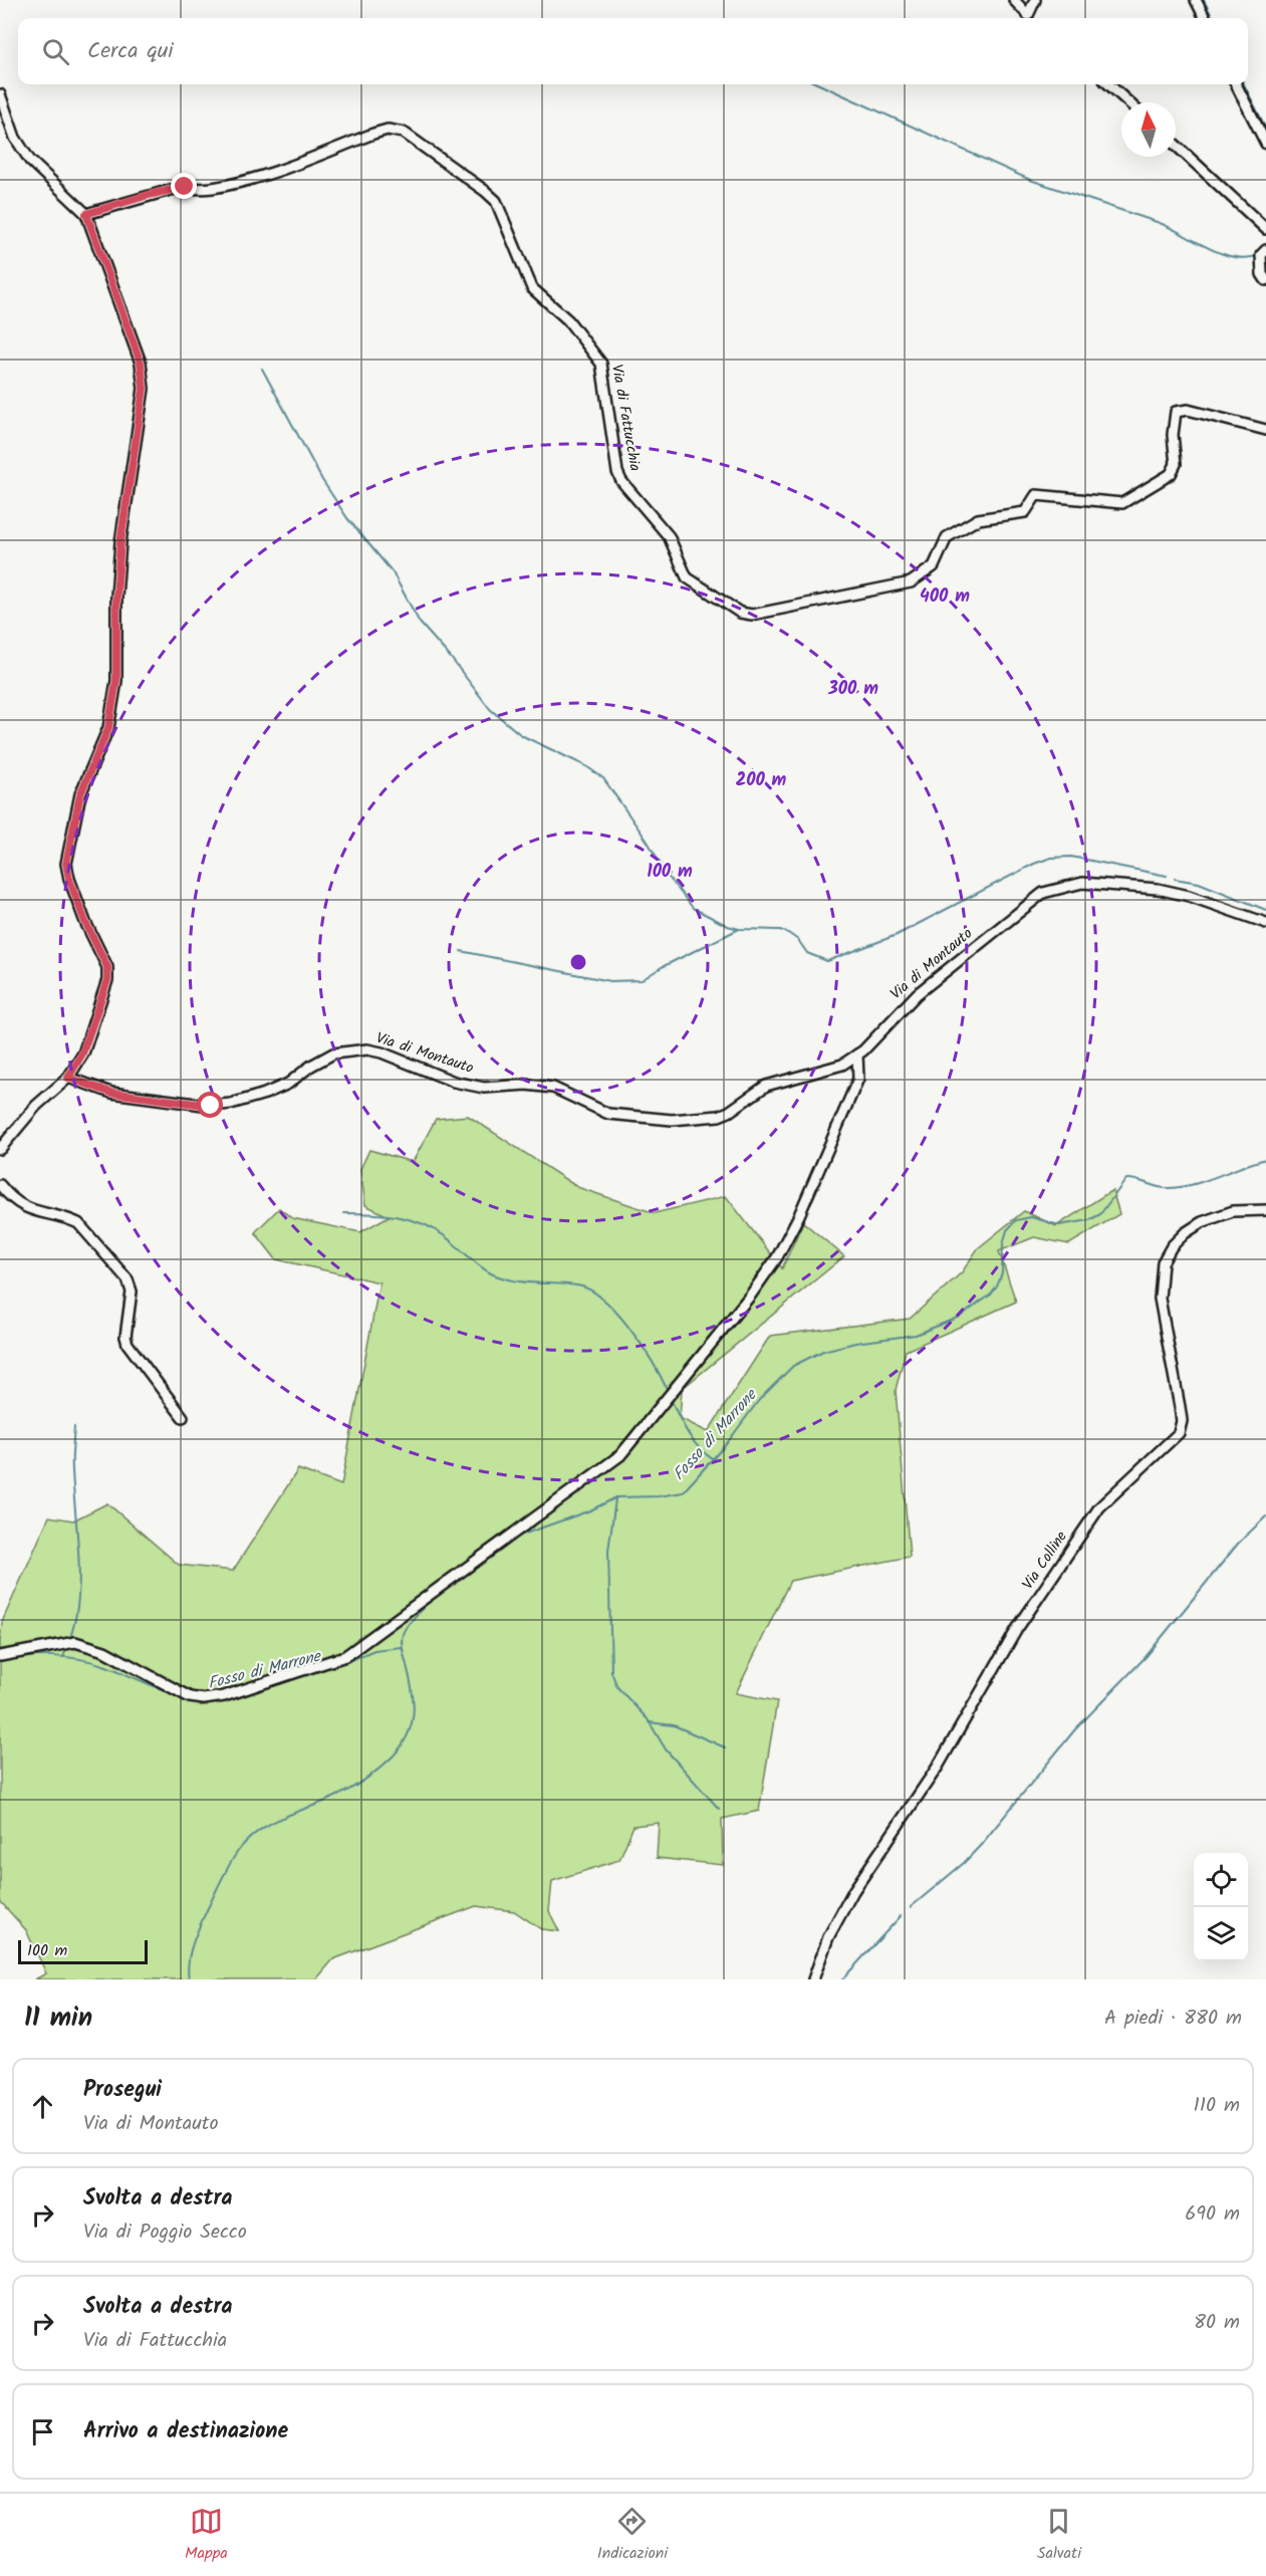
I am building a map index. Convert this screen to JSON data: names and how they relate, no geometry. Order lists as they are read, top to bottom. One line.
{"streets":{"street":["Via di Fattucchia","Via di Montauto","Via Colline"]},"water":["Fosso di Marrone"],"scale_bar":"100 m","north":"top","page":{"search":"Cerca qui","scale":"100 m","heading":["11 min","A piedi · 880 m"],"list":[["Prosegui","Via di Montauto","110 m"],["Svolta a destra","Via di Poggio Secco","690 m"],["Svolta a destra","Via di Fattucchia","80 m"],"Arrivo a destinazione"],"nav":["Mappa","Indicazioni","Salvati"]},"rings":["400 m","300 m","200 m","100 m"]}
